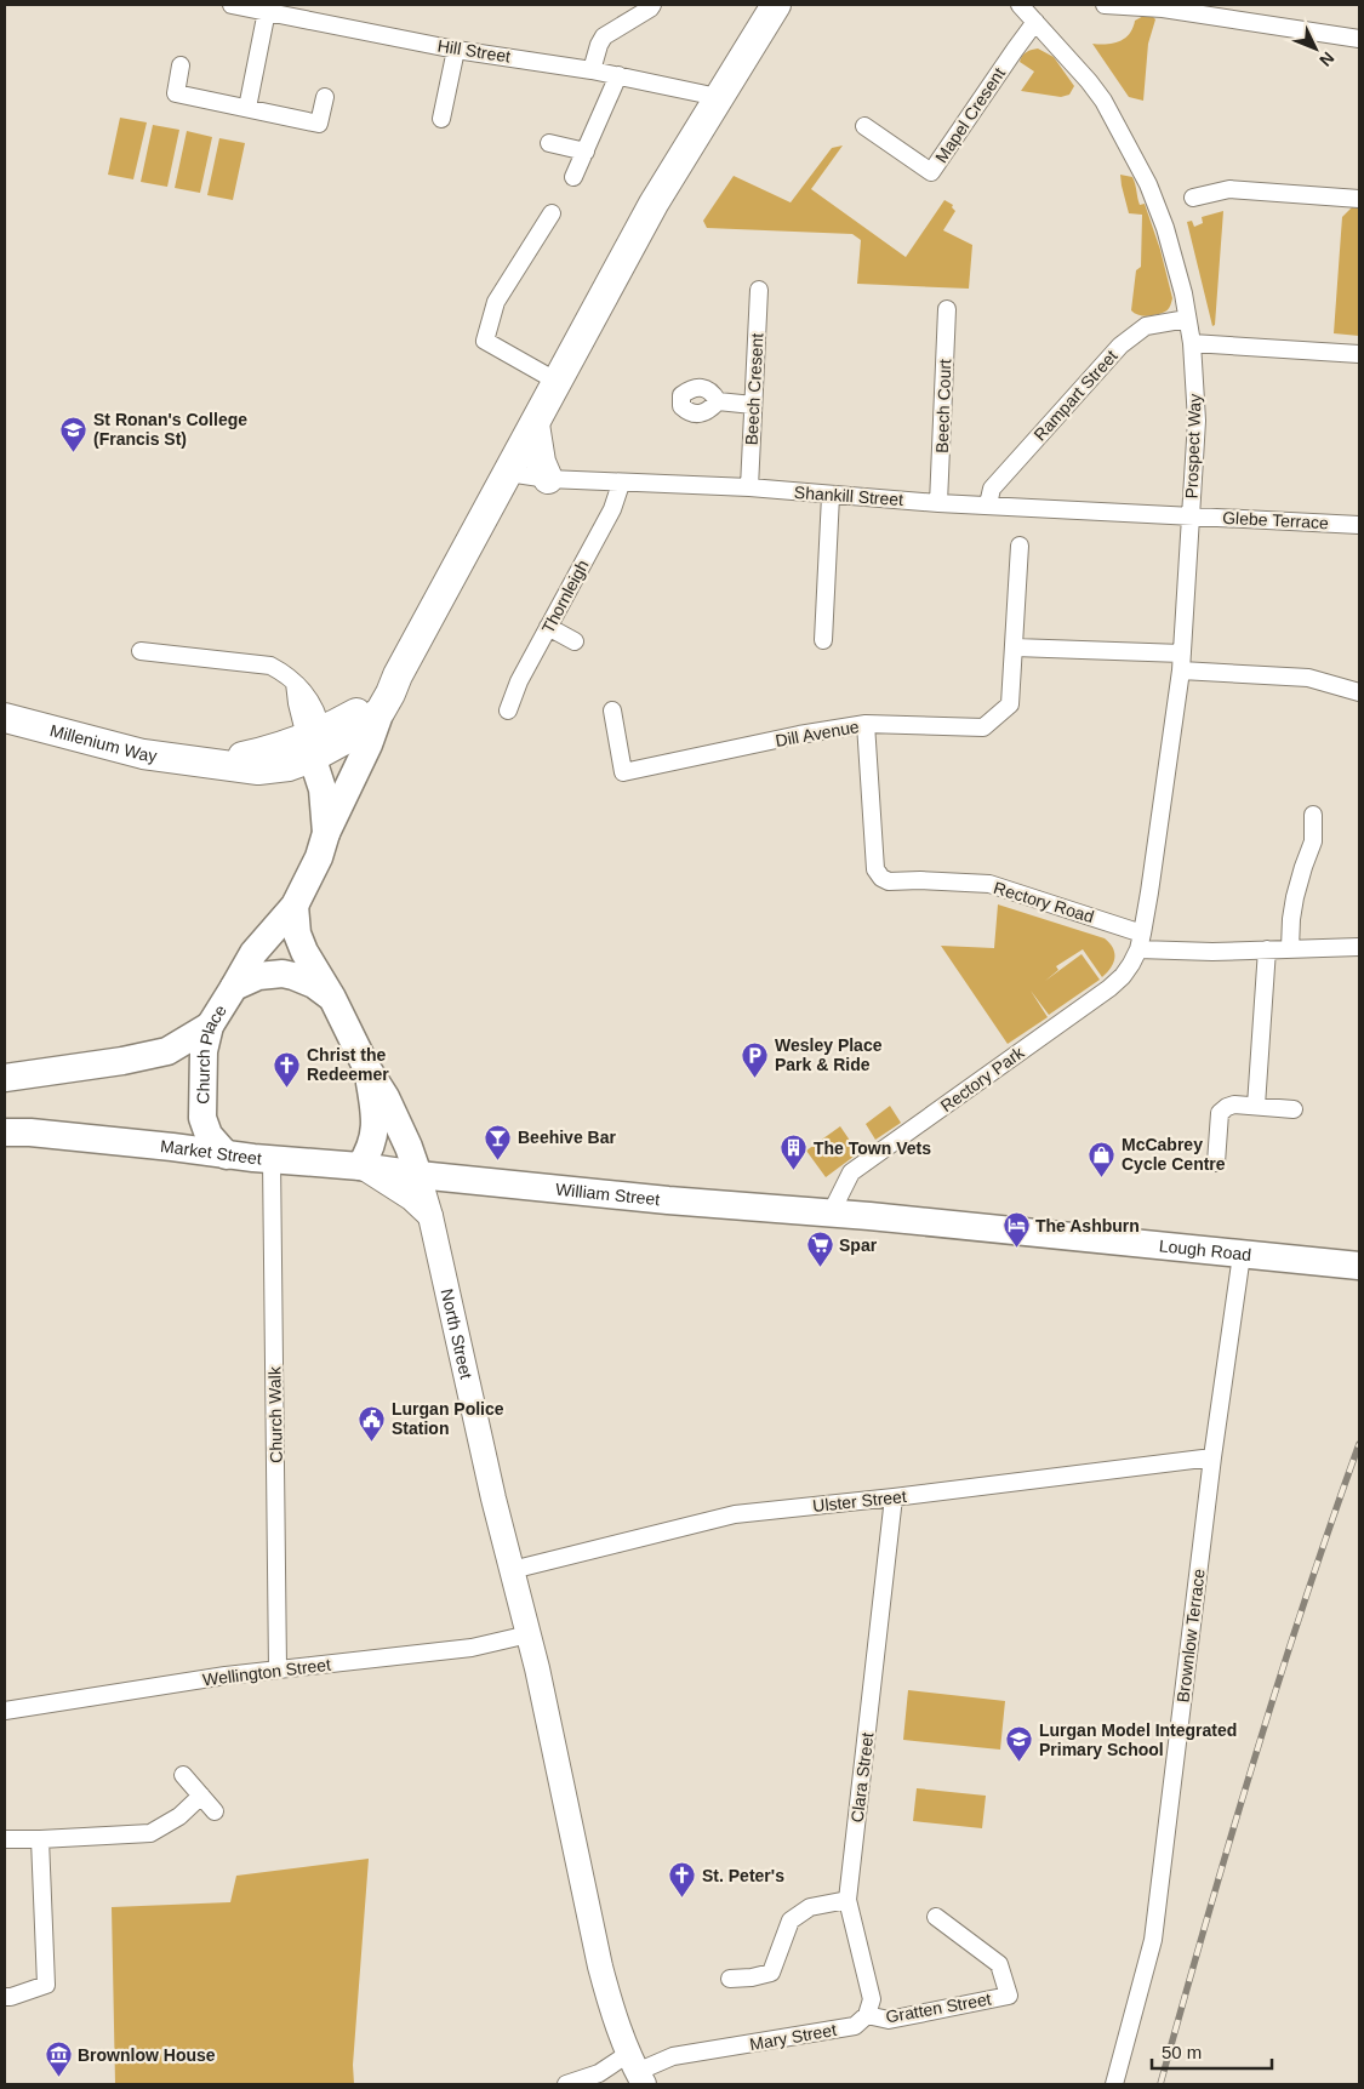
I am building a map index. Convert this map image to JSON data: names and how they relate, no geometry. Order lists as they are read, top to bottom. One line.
{"streets":{"highway":["Millenium Way"],"main road":["Church Place","Market Street","William Street","Lough Road","North Street"],"street":["Hill Street","Mapel Cresent","Beech Cresent","Rampart Street","Beech Court","Prospect Way","Shankill Street","Glebe Terrace","Thornleigh","Dill Avenue","Rectory Road","Rectory Park","Church Walk","Ulster Street","Brownlow Terrace","Wellington Street","Clara Street","Gratten Street","Mary Street"]},"crossings":[["Mapel Cresent","Prospect Way"],["Beech Cresent","Shankill Street"],["Rampart Street","Prospect Way"],["Rampart Street","Shankill Street"],["Beech Court","Shankill Street"],["Prospect Way","Shankill Street"],["Prospect Way","Glebe Terrace"],["Prospect Way","Rectory Road"],["Prospect Way","Rectory Park"],["Shankill Street","Glebe Terrace"],["Shankill Street","Thornleigh"],["Dill Avenue","Rectory Road"],["Rectory Road","Rectory Park"],["Church Place","Market Street"],["Church Place","Church Walk"],["Rectory Park","Lough Road"],["Market Street","William Street"],["Market Street","North Street"],["Market Street","Church Walk"],["William Street","Lough Road"],["William Street","North Street"],["Lough Road","Brownlow Terrace"],["North Street","Ulster Street"],["North Street","Wellington Street"],["North Street","Mary Street"],["Church Walk","Wellington Street"],["Ulster Street","Brownlow Terrace"],["Ulster Street","Clara Street"],["Gratten Street","Mary Street"]],"places":{"school or university":["St Ronan's College (Francis St)","Lurgan Model Integrated Primary School"],"parking":["Wesley Place Park & Ride"],"church":["Christ the Redeemer","St. Peter's"],"bar":["Beehive Bar"],"building":["The Town Vets"],"shop":["McCabrey Cycle Centre"],"hotel":["The Ashburn"],"supermarket":["Spar"],"public building":["Lurgan Police Station"],"museum":["Brownlow House"]},"scale_bar":"50 m","north":"bottom right"}
